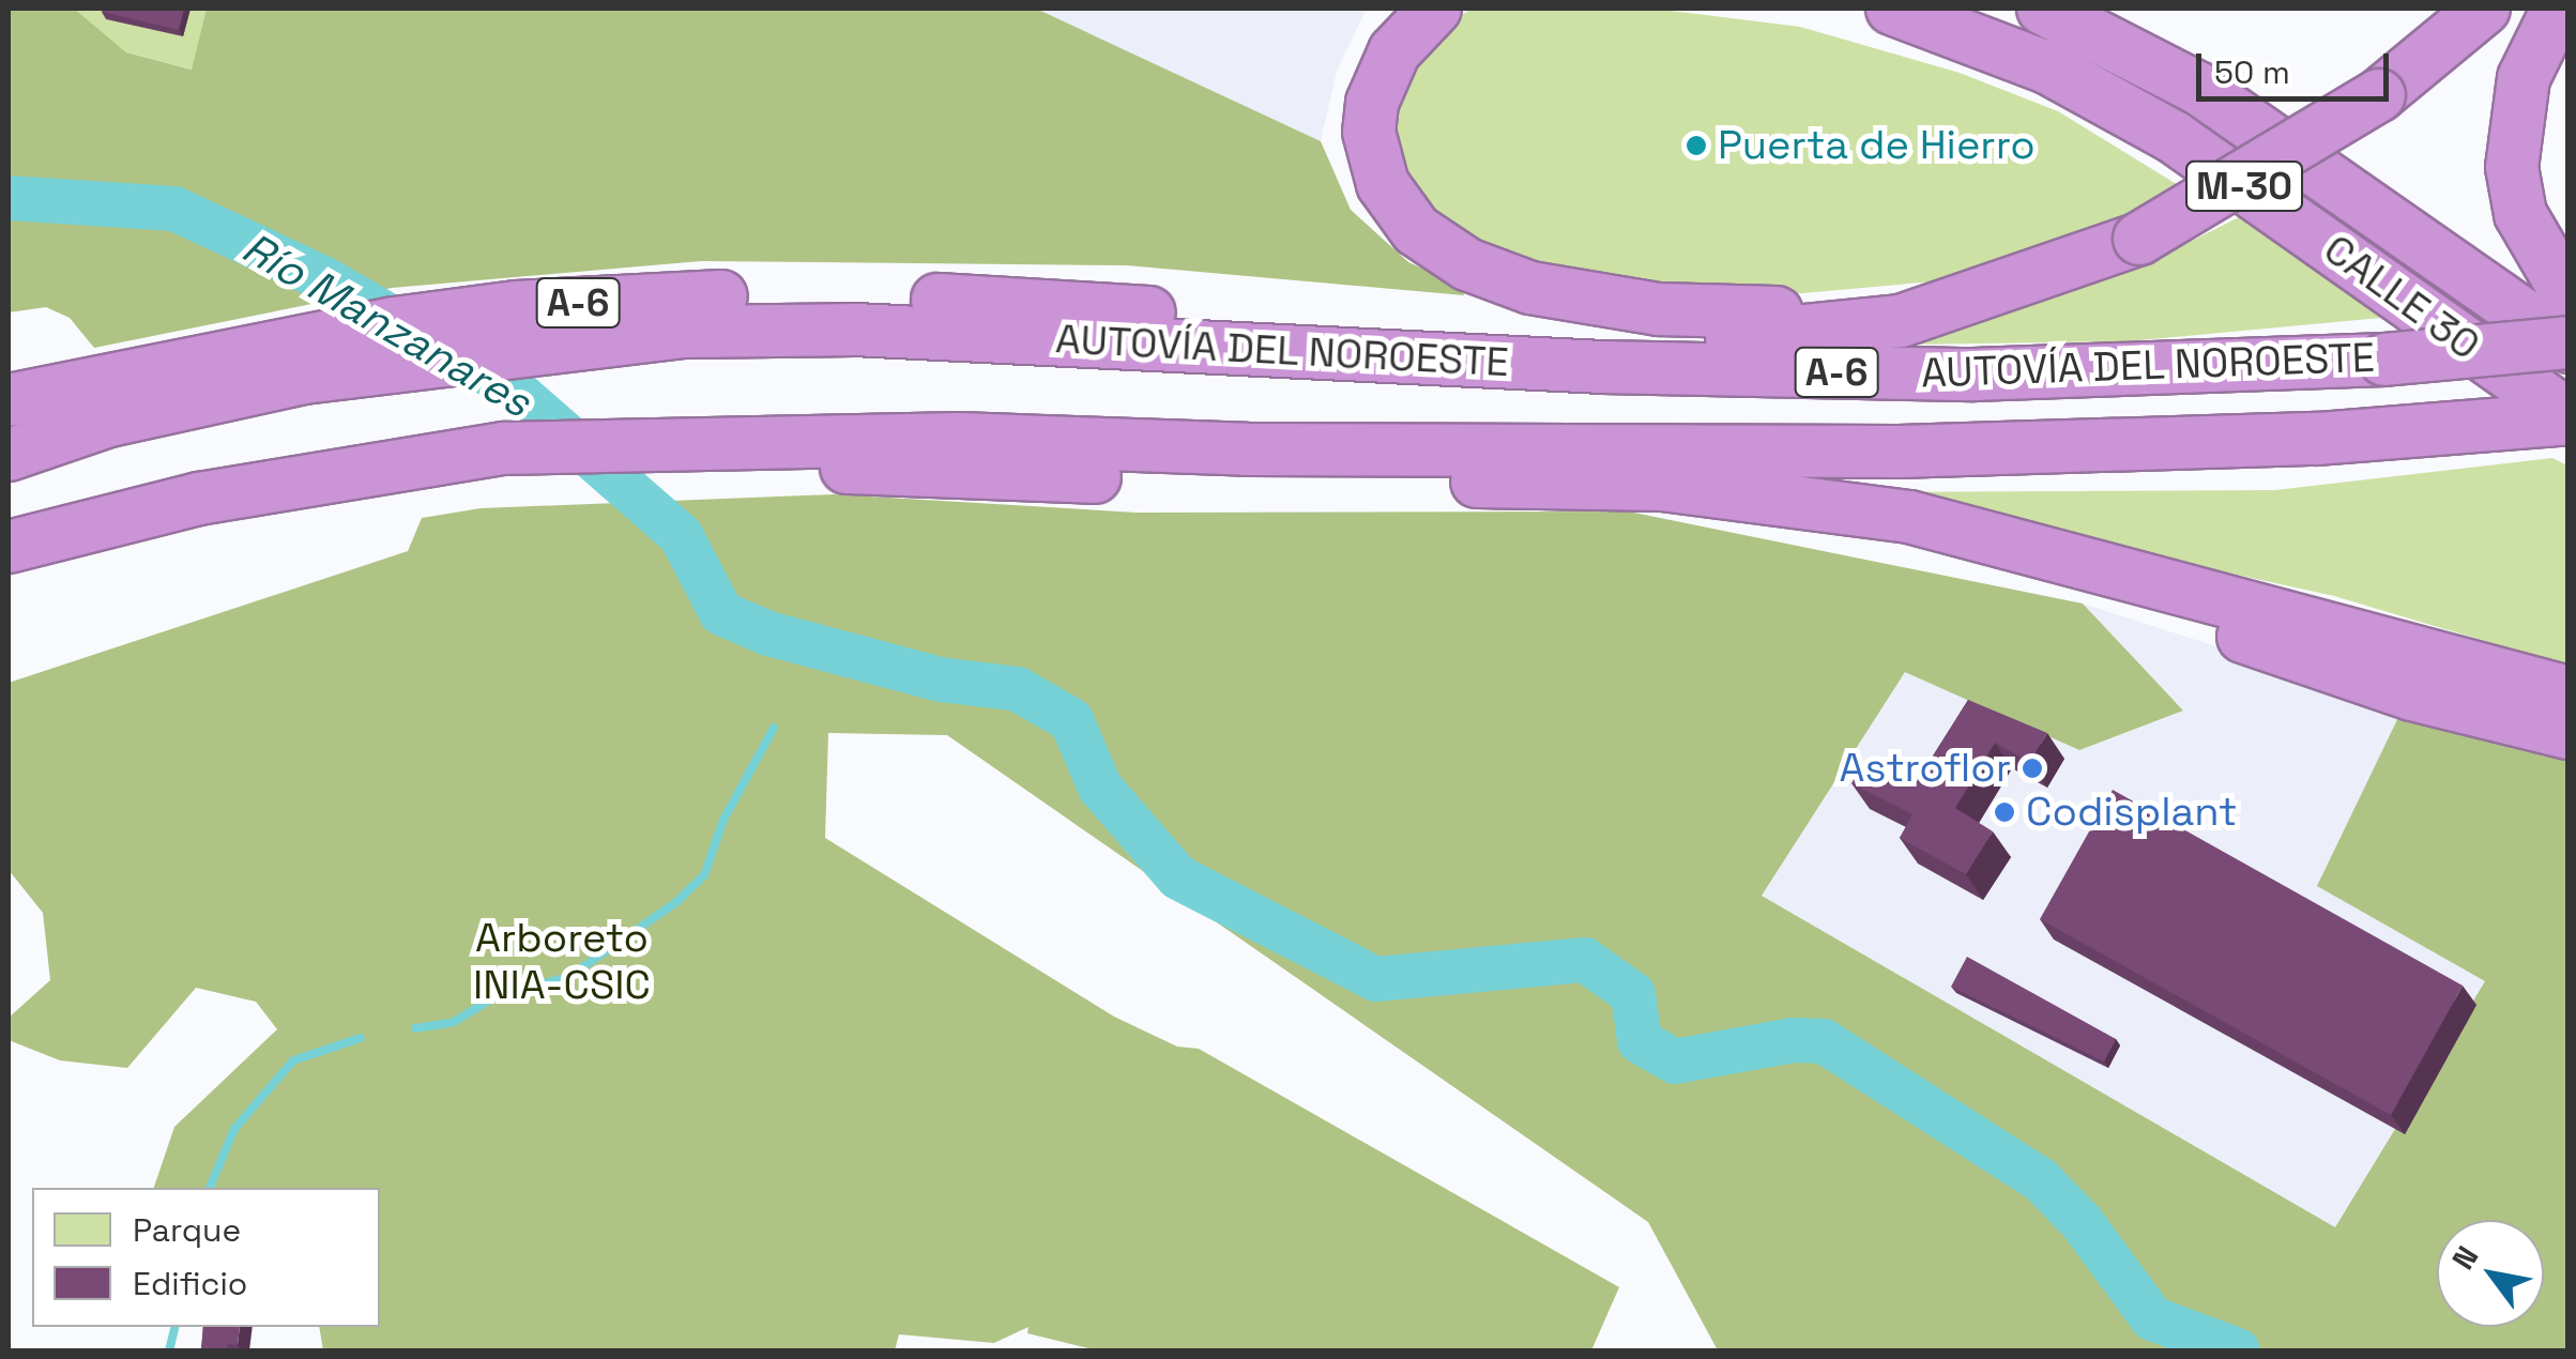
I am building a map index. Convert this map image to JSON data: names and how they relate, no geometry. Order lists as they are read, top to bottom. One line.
{"streets":{"highway":["M-30","CALLE 30","A-6","AUTOVÍA DEL NOROESTE"]},"crossings":[["CALLE 30","AUTOVÍA DEL NOROESTE"],["A-6","AUTOVÍA DEL NOROESTE"]],"water":["Río Manzanares"],"parks":["Arboreto INIA-CSIC"],"places":["Puerta de Hierro","Astroflor","Codisplant"],"legend":["Parque","Edificio"],"scale_bar":"50 m","north":"top left"}
